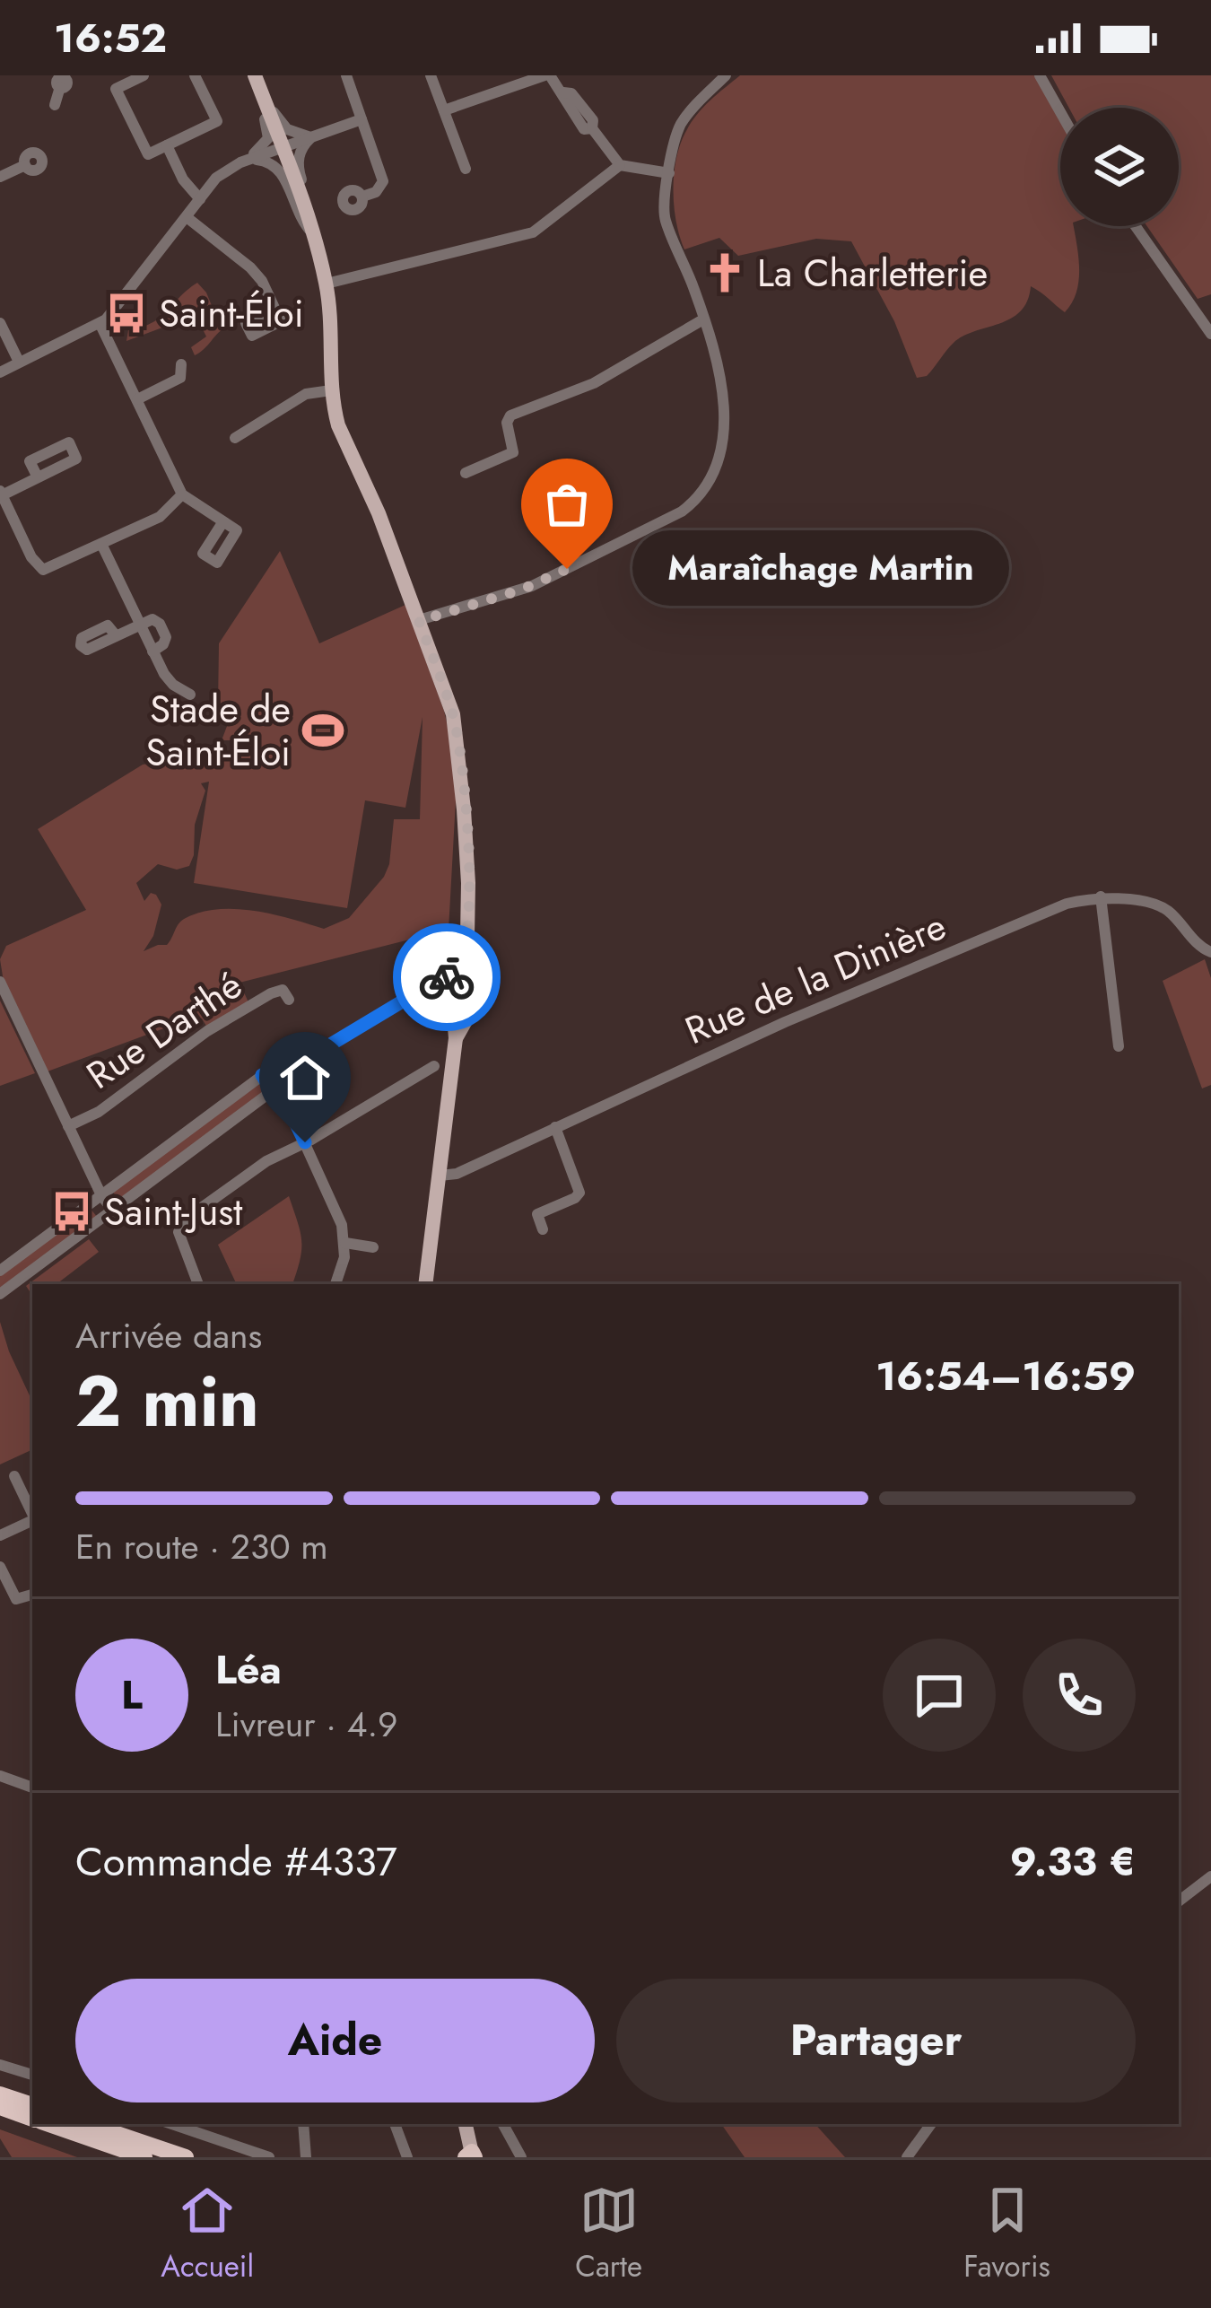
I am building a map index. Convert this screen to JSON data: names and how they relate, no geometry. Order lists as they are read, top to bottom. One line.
{"streets":{"street":["Rue de la Dinière","Rue Darthé"]},"places":{"church":["La Charletterie"],"bus stop":["Saint-Éloi","Saint-Just"],"other":["Maraîchage Martin"],"sports":["Stade de Saint-Éloi"]},"page":{"status":"16:52","bubble":"Maraîchage Martin","heading":["2 min","Arrivée dans","16:54–16:59"],"panel":["Léa","Livreur · 4.9","Commande #4337","9.33 €"],"bar":"En route · 230 m","round":"L","buttons":["Aide","Partager"],"tabs":["Accueil","Carte","Favoris"]}}
